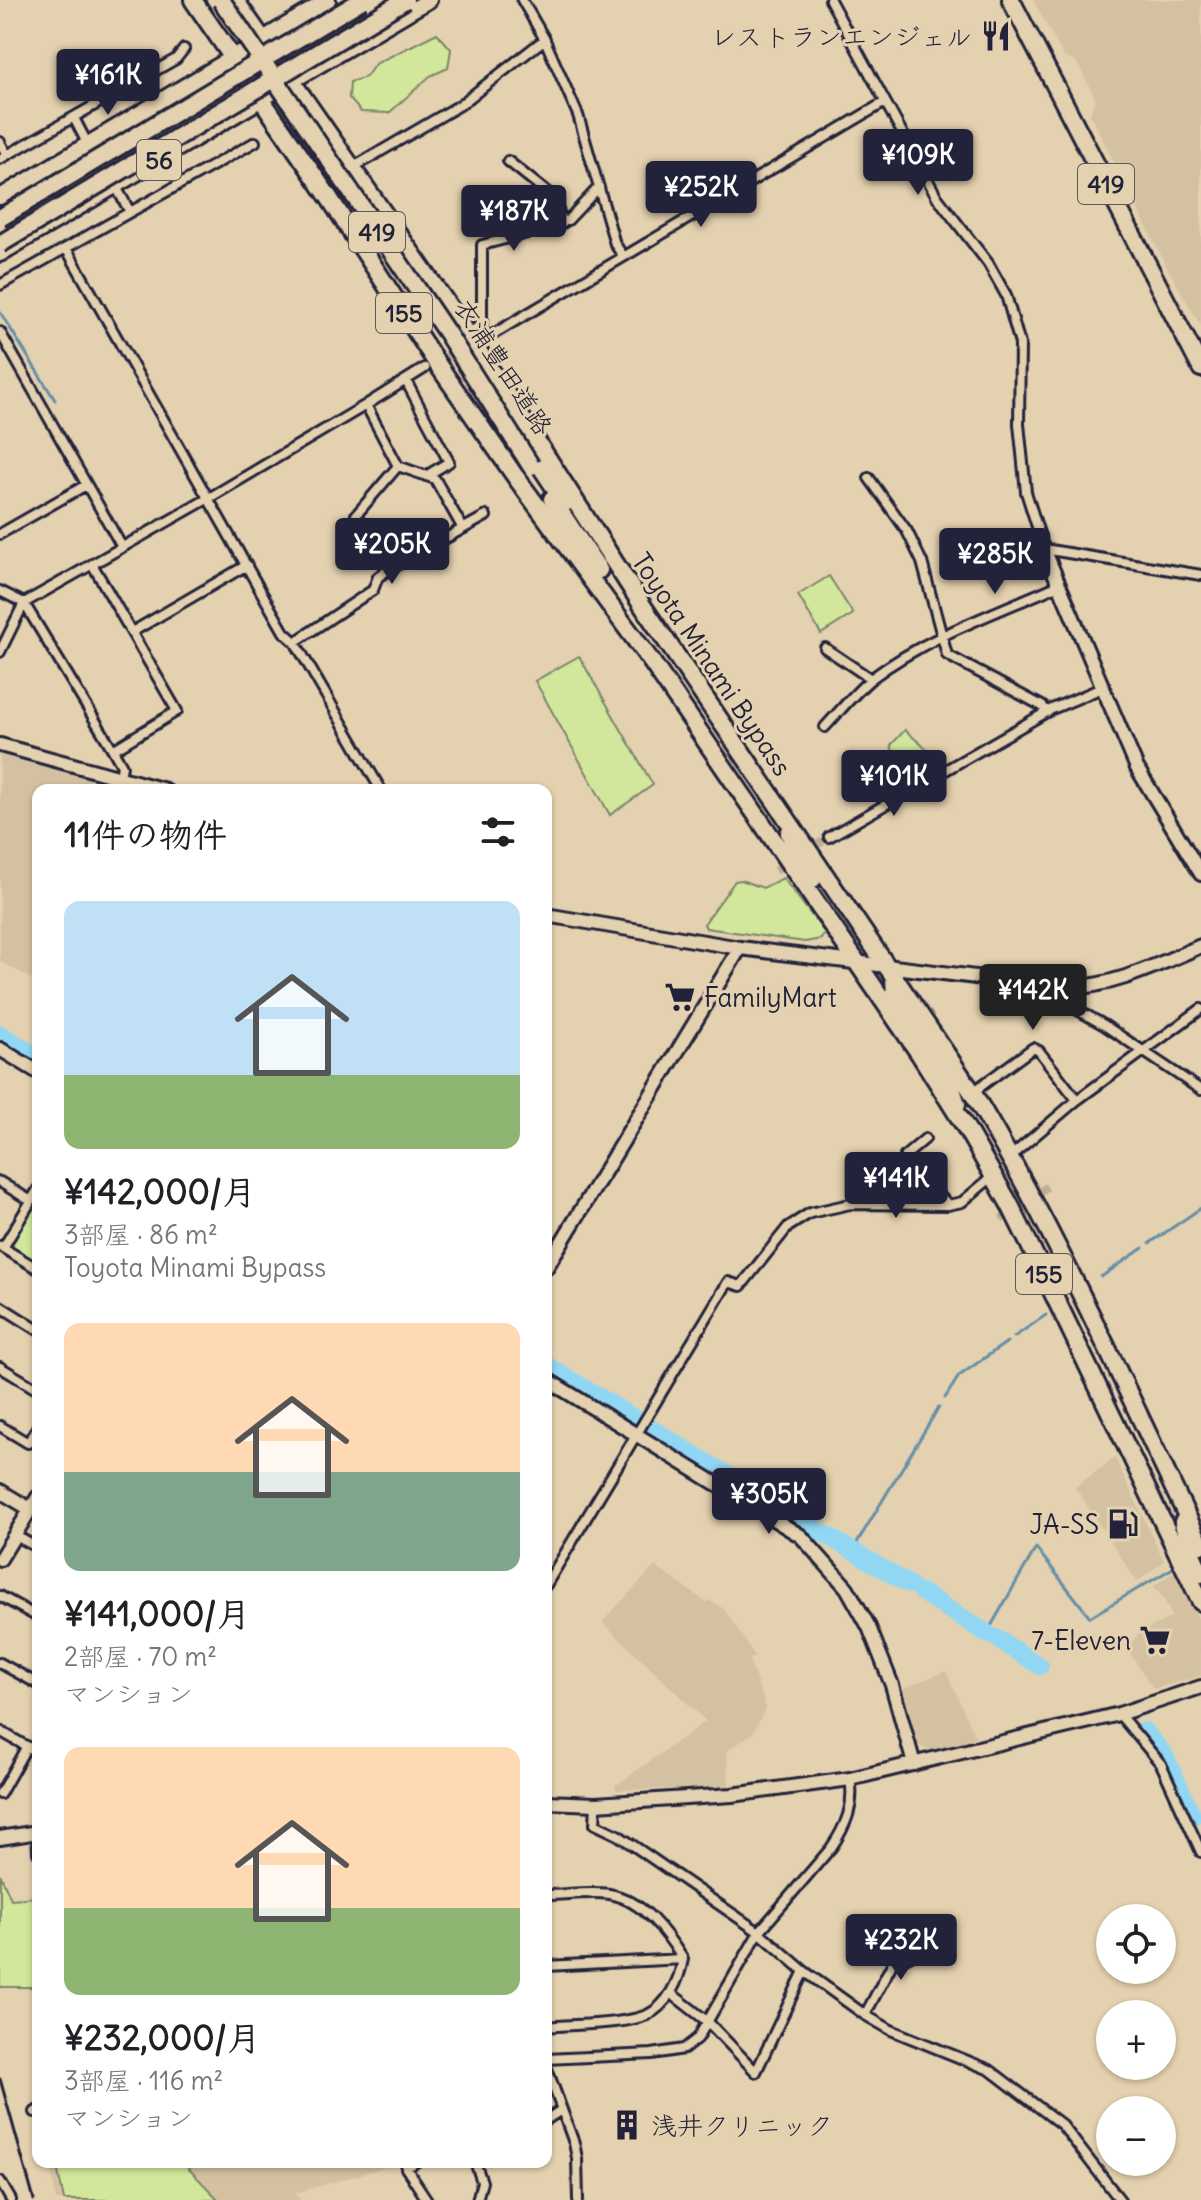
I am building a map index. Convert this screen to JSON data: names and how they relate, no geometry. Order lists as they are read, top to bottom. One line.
{"streets":{"highway":["419","155","衣浦豊田道路","Toyota Minami Bypass"],"main road":["56"]},"crossings":[["56","155"],["56","Toyota Minami Bypass"],["155","Toyota Minami Bypass"],["衣浦豊田道路","Toyota Minami Bypass"]],"places":{"restaurant":["レストランエンジェル"],"supermarket":["FamilyMart","7-Eleven"],"fuel station":["JA-SS"],"building":["浅井クリニック"]},"page":{"price":["¥161K","¥109K","¥252K","¥187K","¥205K","¥285K","¥101K","¥142K","¥141K","¥305K","¥232K"],"heading":"11件の物件","list":[{"name":"¥142,000/月","note":"3部屋 · 86 m² · Toyota Minami Bypass"},{"name":"¥141,000/月","note":"2部屋 · 70 m² · マンション"},{"name":"¥232,000/月","note":"3部屋 · 116 m² · マンション"}],"map_buttons":["+","−"]}}
